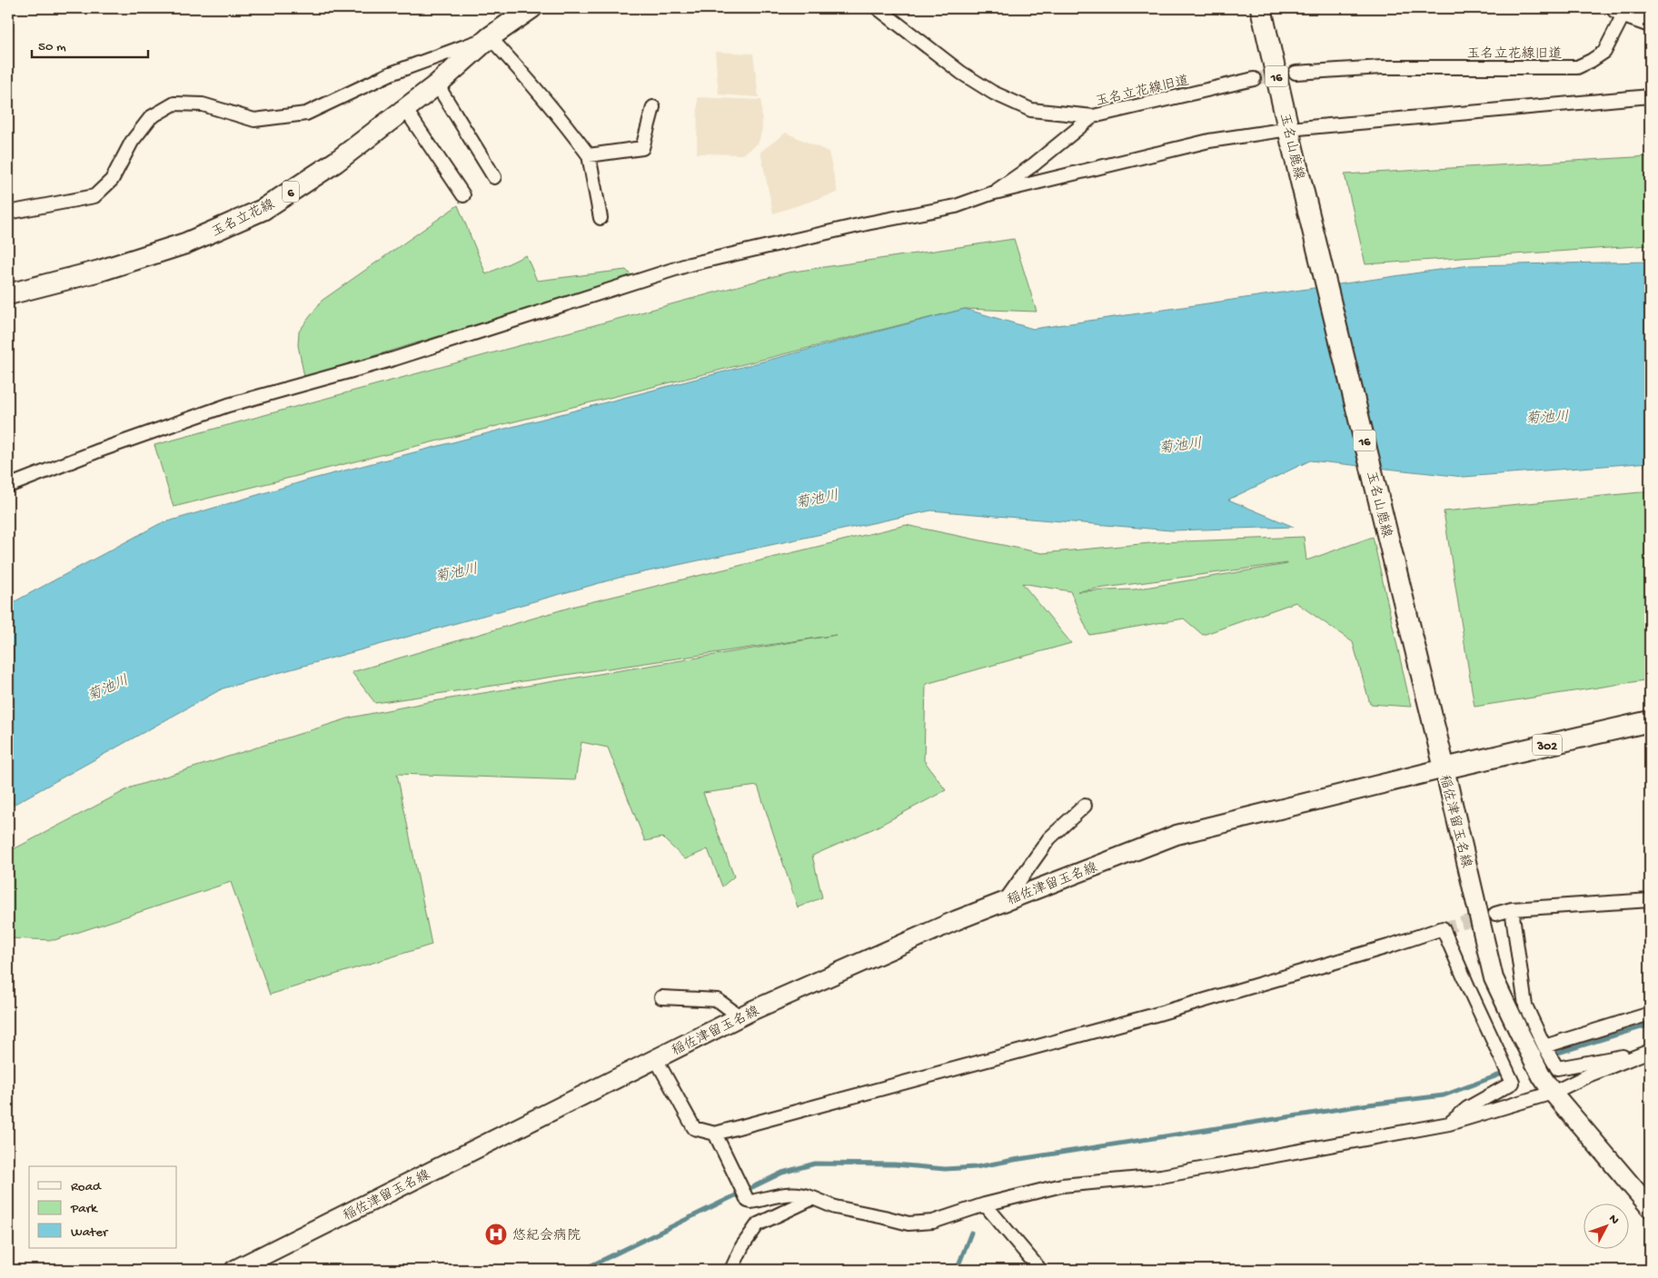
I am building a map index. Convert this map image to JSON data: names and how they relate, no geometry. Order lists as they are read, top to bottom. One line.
{"streets":{"main road":["16","玉名山鹿線","6","玉名立花線","302","稲佐津留玉名線"],"street":["玉名立花線旧道"]},"crossings":[["玉名山鹿線","302"],["玉名山鹿線","稲佐津留玉名線"],["6","玉名立花線"],["302","稲佐津留玉名線"]],"water":["菊池川"],"places":{"hospital":["悠紀会病院"]},"legend":["Road","Park","Water"],"scale_bar":"50 m","north":"top right"}
